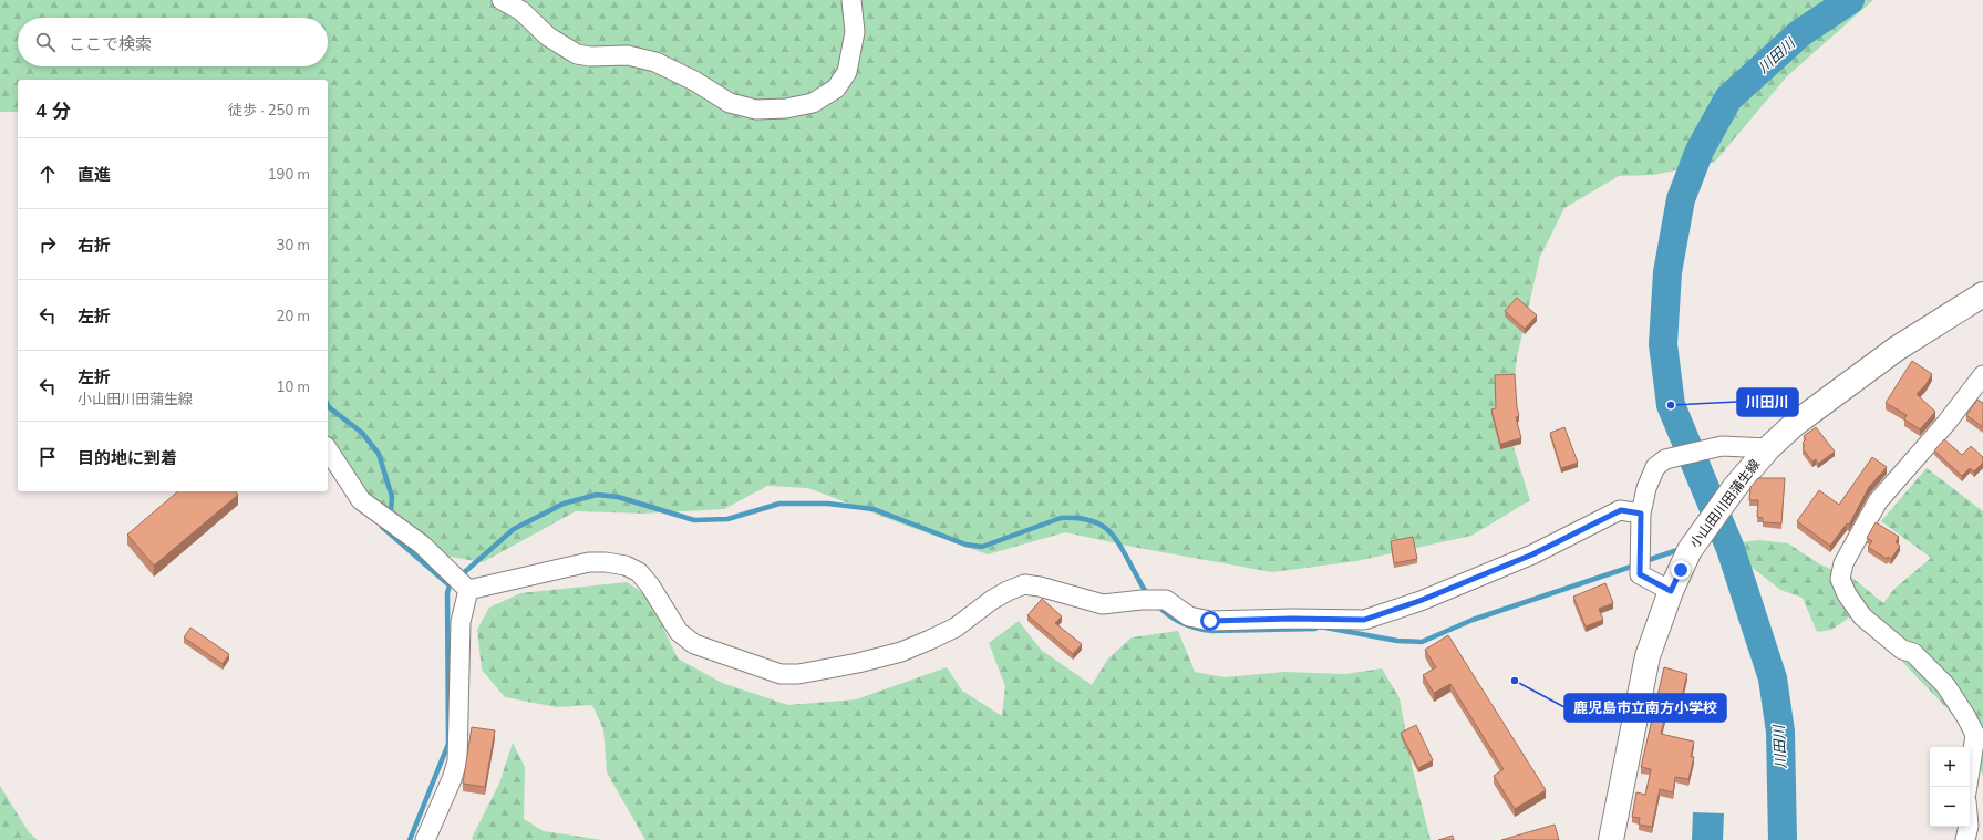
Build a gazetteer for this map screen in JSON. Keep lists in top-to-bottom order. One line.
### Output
{"streets":{"main road":["小山田川田蒲生線"]},"water":["川田川"],"places":["川田川","鹿児島市立南方小学校"],"page":{"search":"ここで検索","heading":["4 分","徒歩 · 250 m"],"list":[["直進","190 m"],["右折","30 m"],["左折","20 m"],["左折","小山田川田蒲生線","10 m"],"目的地に到着"],"map_buttons":["+","−"]}}
